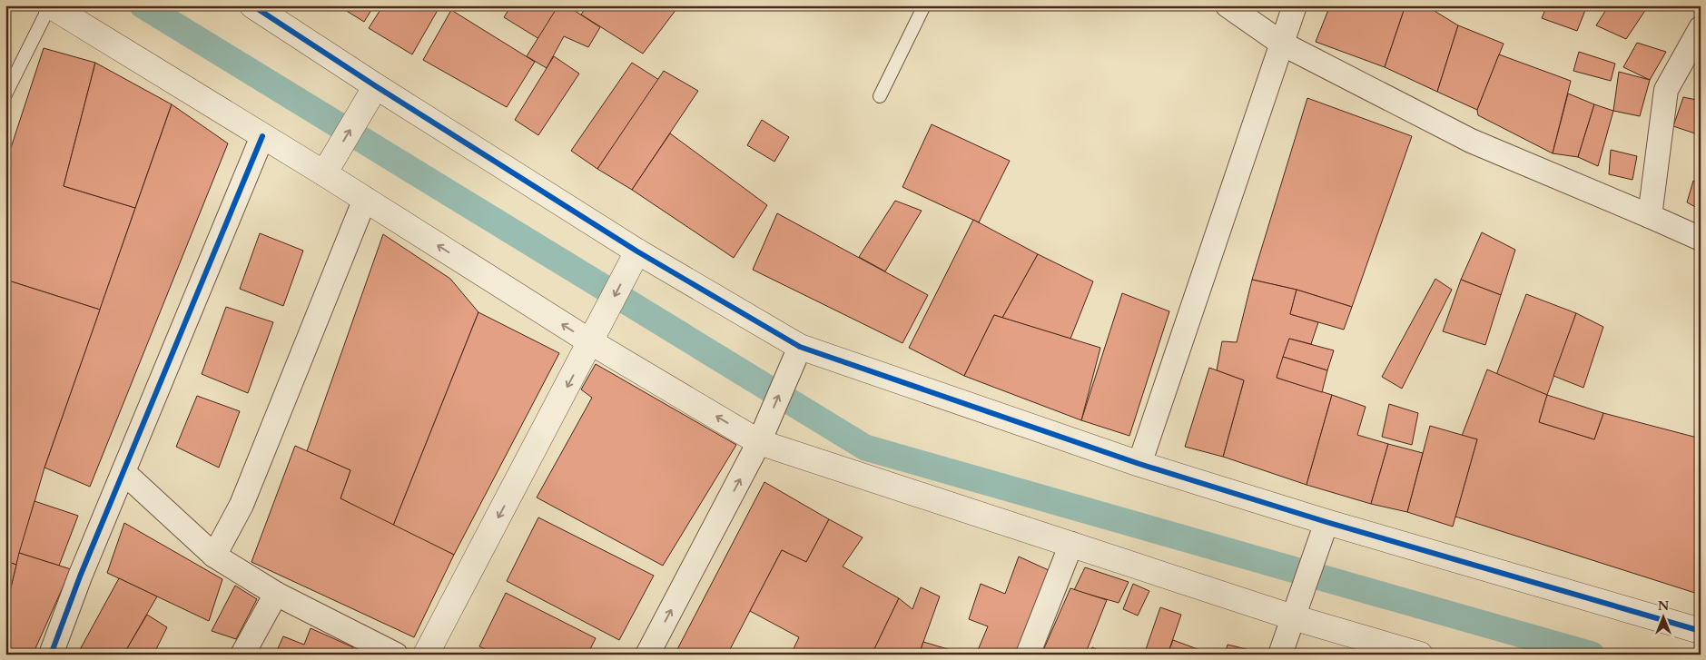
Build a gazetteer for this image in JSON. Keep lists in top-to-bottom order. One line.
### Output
{"north":"top"}
